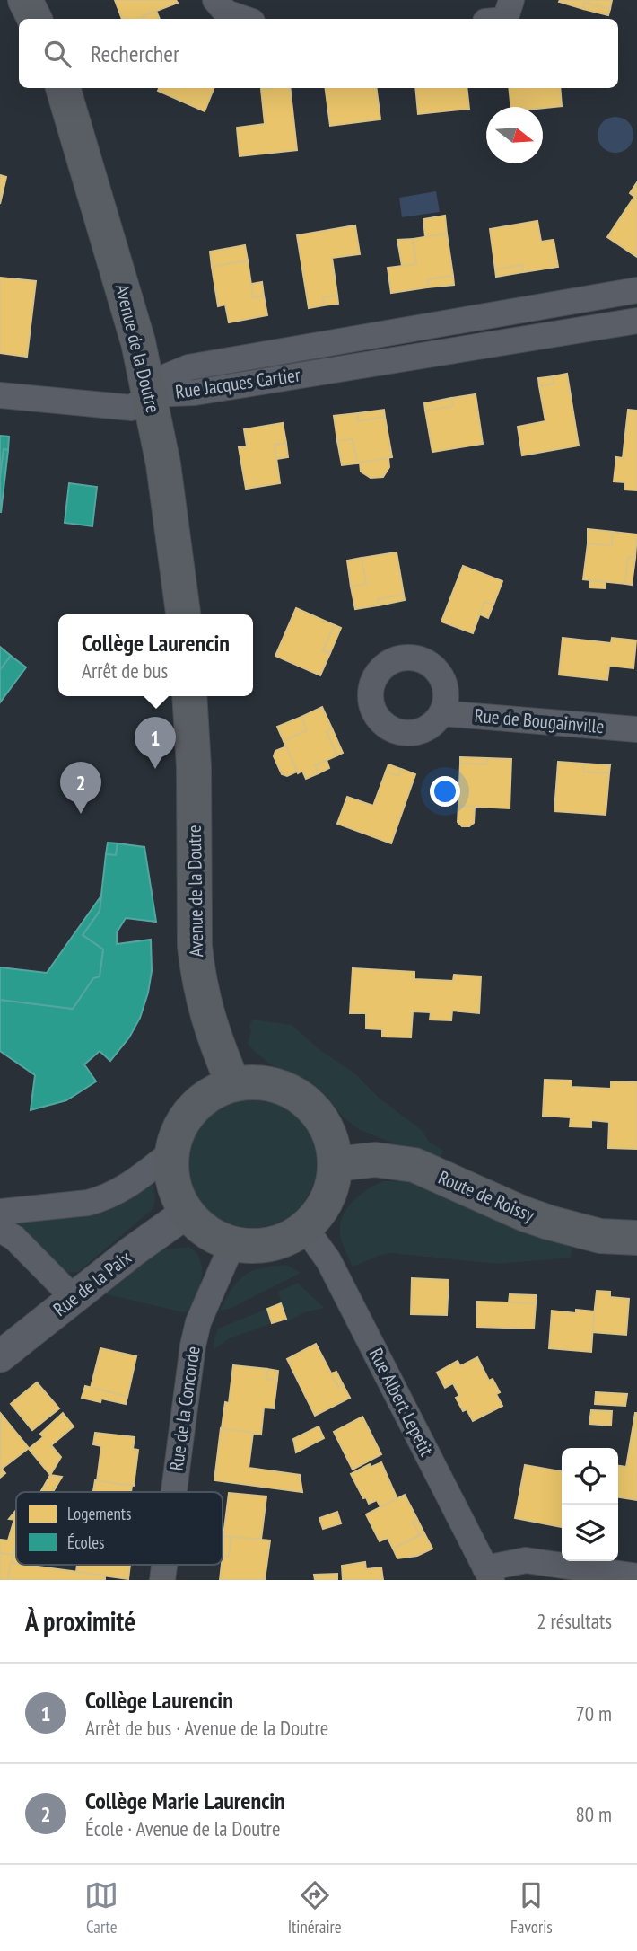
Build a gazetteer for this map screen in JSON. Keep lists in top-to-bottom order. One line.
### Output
{"streets":{"main road":["Avenue de la Doutre","Route de Roissy"],"street":["Rue Jacques Cartier","Rue de Bougainville","Rue de la Paix","Rue Albert Lepetit","Rue de la Concorde"]},"crossings":[["Avenue de la Doutre","Rue Jacques Cartier"],["Avenue de la Doutre","Route de Roissy"],["Avenue de la Doutre","Rue de la Paix"],["Avenue de la Doutre","Rue Albert Lepetit"],["Avenue de la Doutre","Rue de la Concorde"],["Route de Roissy","Rue de la Paix"],["Route de Roissy","Rue Albert Lepetit"],["Route de Roissy","Rue de la Concorde"],["Rue de la Paix","Rue Albert Lepetit"],["Rue de la Paix","Rue de la Concorde"],["Rue Albert Lepetit","Rue de la Concorde"]],"legend":["Logements","Écoles"],"north":"right","page":{"search":"Rechercher","popup":["Collège Laurencin","Arrêt de bus"],"pins":["1","2"],"heading":["À proximité","2 résultats"],"list":[{"mark":"1","name":"Collège Laurencin","note":"Arrêt de bus · Avenue de la Doutre","value":"70 m"},{"mark":"2","name":"Collège Marie Laurencin","note":"École · Avenue de la Doutre","value":"80 m"}],"nav":["Carte","Itinéraire","Favoris"]}}
